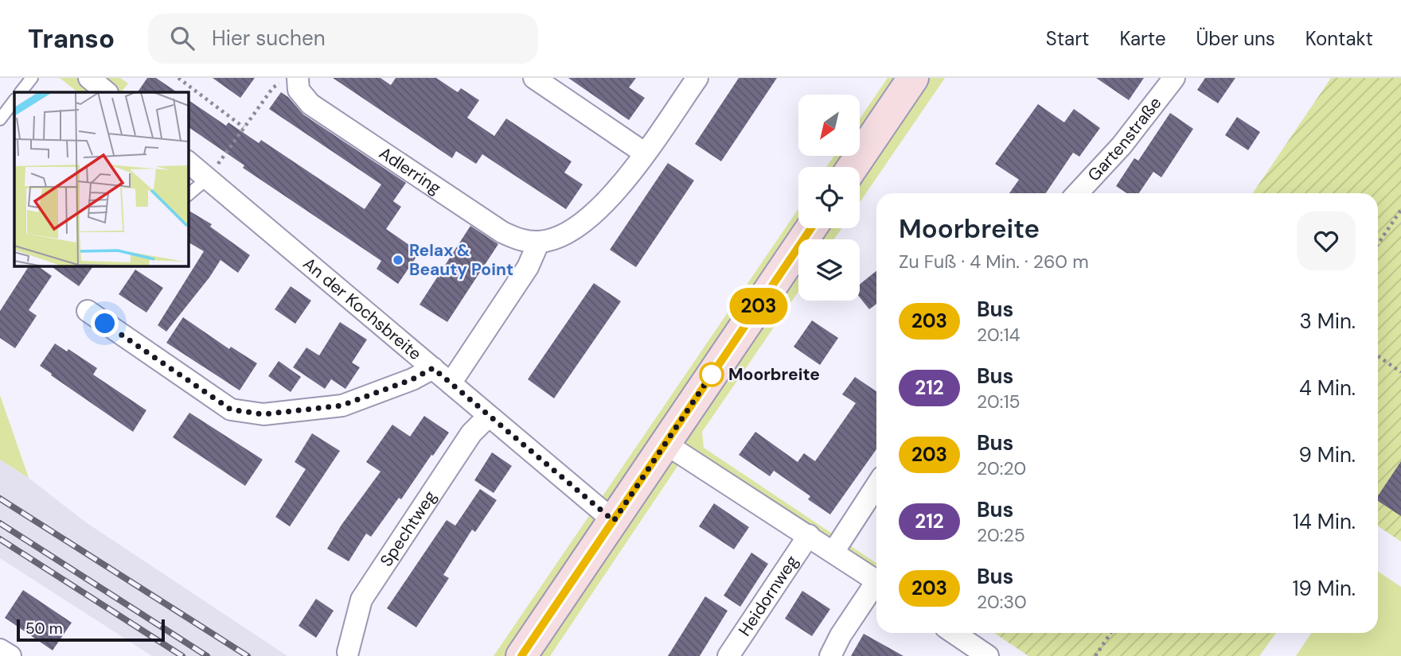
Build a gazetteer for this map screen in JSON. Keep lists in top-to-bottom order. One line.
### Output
{"streets":{"street":["Gartenstraße","Adlerring","An der Kochsbreite","Spechtweg","Heidornweg"]},"crossings":[["An der Kochsbreite","Spechtweg"]],"places":["Relax & Beauty Point","Moorbreite"],"lines":["bus line 203"],"scale_bar":"50 m","north":"bottom left","page":{"header":"Transo","search":"Hier suchen","nav":["Start","Karte","Über uns","Kontakt"],"on_map":"203","heading":["Moorbreite","Zu Fuß · 4 Min. · 260 m"],"list":[{"mark":"203","name":"Bus","note":"20:14","value":"3 Min."},{"mark":"212","name":"Bus","note":"20:15","value":"4 Min."},{"mark":"203","name":"Bus","note":"20:20","value":"9 Min."},{"mark":"212","name":"Bus","note":"20:25","value":"14 Min."},{"mark":"203","name":"Bus","note":"20:30","value":"19 Min."}],"scale":"50 m"}}
